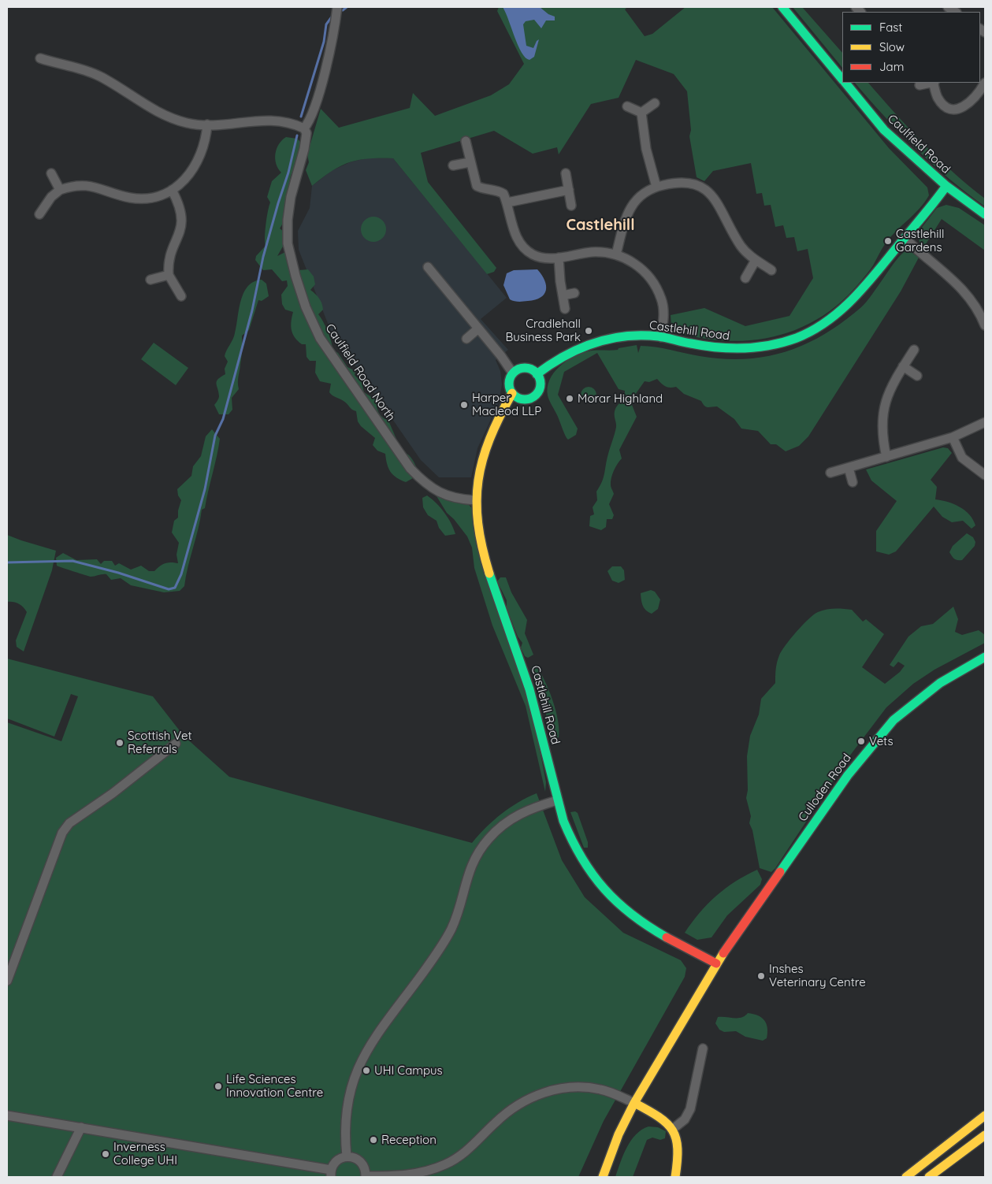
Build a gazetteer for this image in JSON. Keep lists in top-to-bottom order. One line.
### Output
{"streets":{"main road":["Caulfield Road","Castlehill Road","Culloden Road"],"street":["Caulfield Road North"]},"crossings":[["Caulfield Road","Castlehill Road"],["Castlehill Road","Caulfield Road North"],["Castlehill Road","Culloden Road"]],"districts":["Castlehill"],"places":["Castlehill Gardens","Cradlehall Business Park","Morar Highland","Harper Macleod LLP","Vets","Scottish Vet Referrals","Inshes Veterinary Centre","UHI Campus","Life Sciences Innovation Centre","Reception","Inverness College UHI"],"legend":["Fast","Slow","Jam"]}
